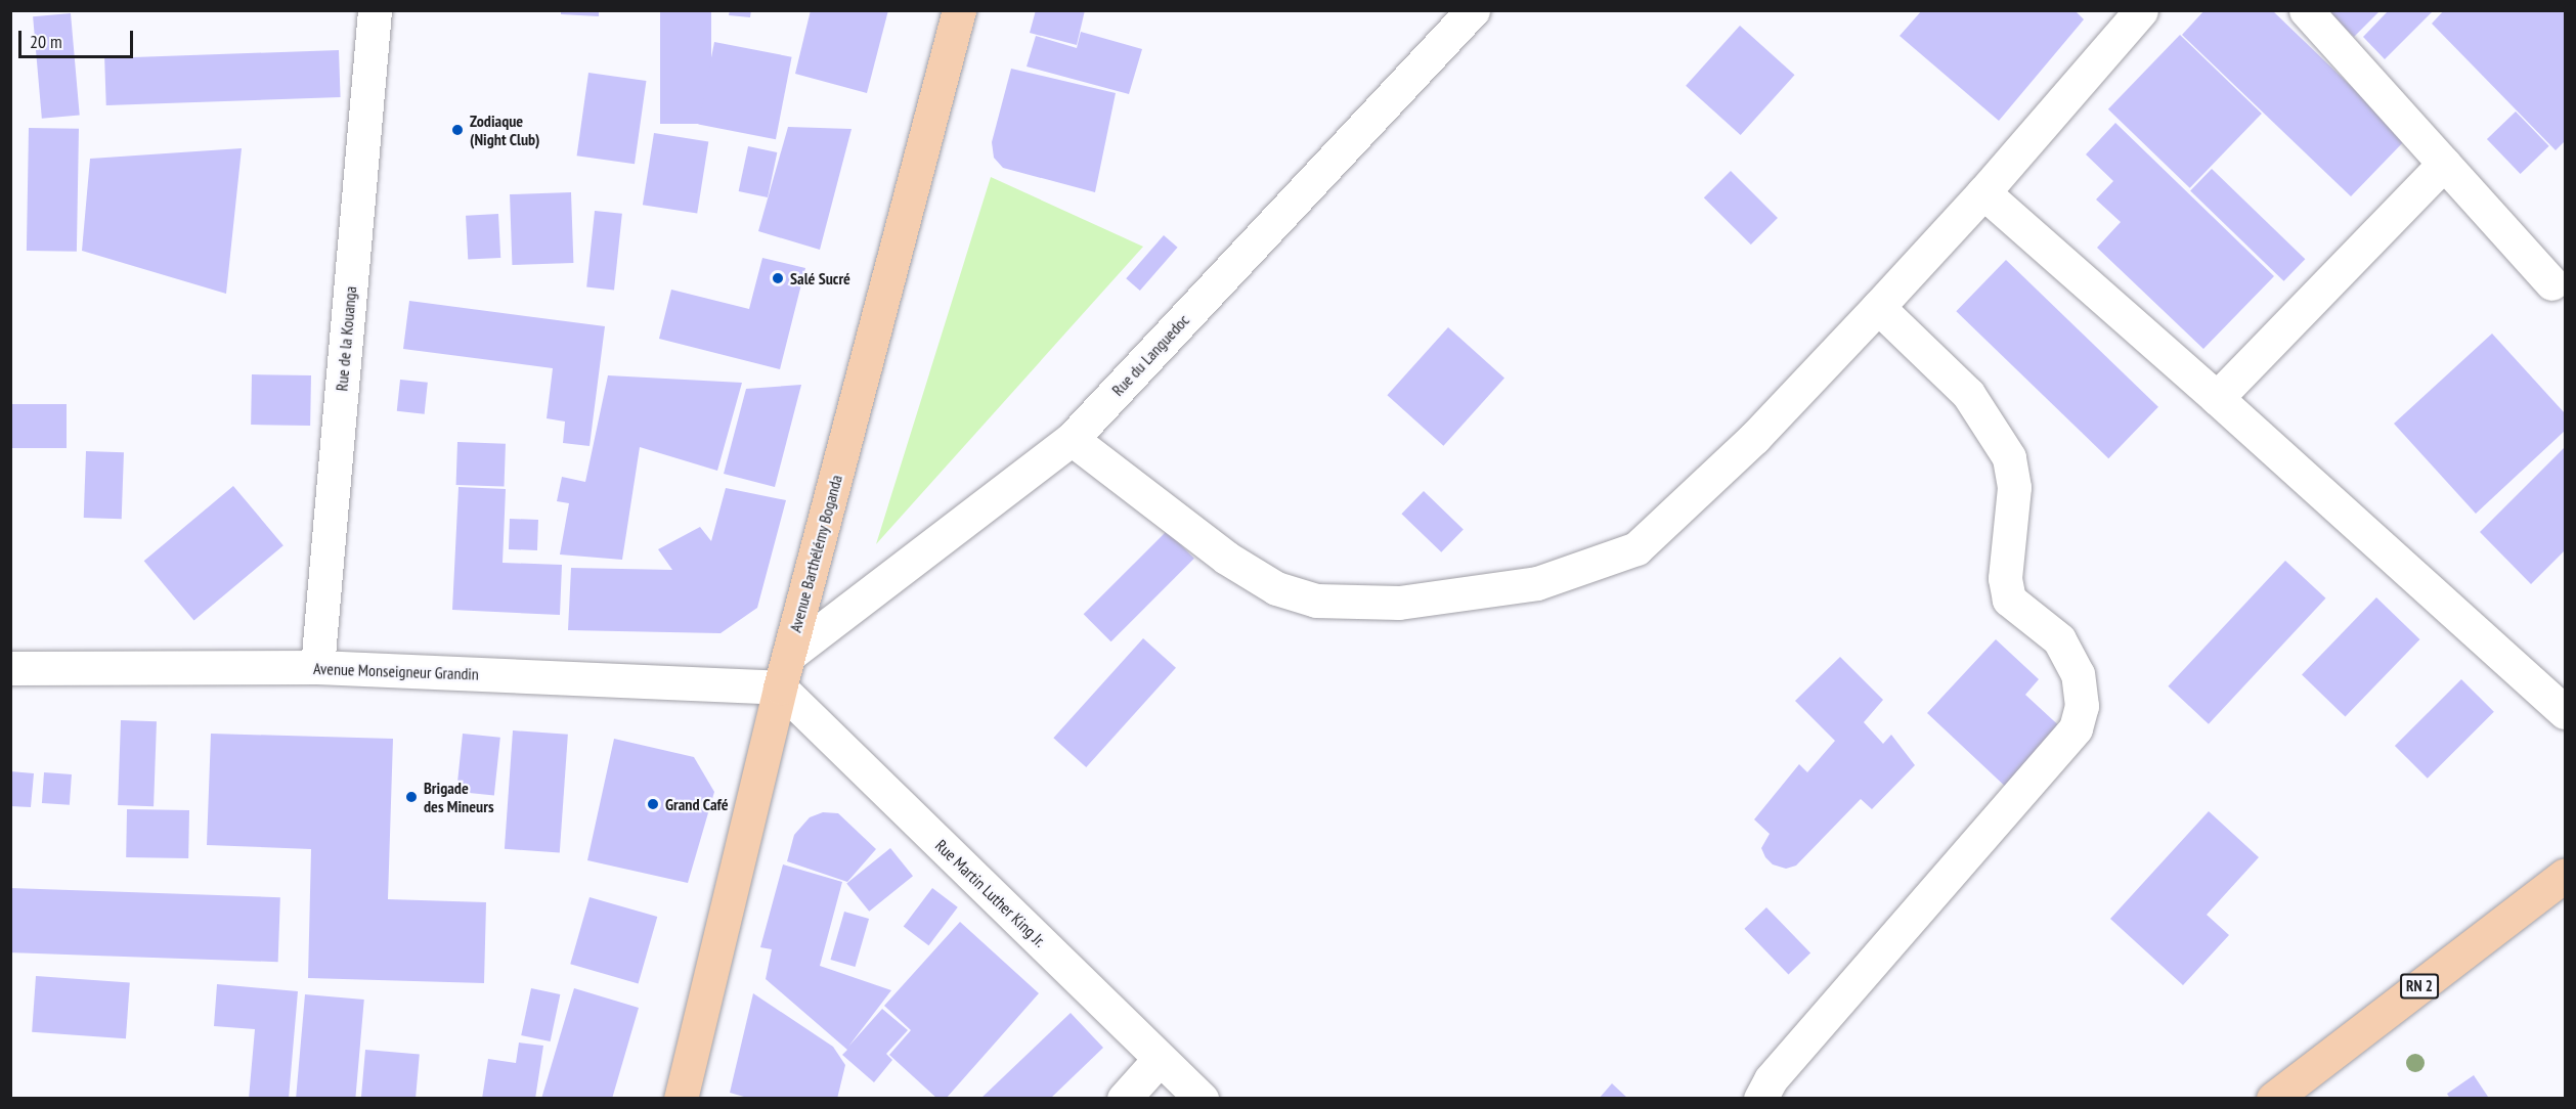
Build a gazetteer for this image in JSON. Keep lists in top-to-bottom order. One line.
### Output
{"streets":{"main road":["Avenue Barthélémy Boganda","RN 2"],"street":["Rue de la Kouanga","Rue du Languedoc","Avenue Monseigneur Grandin","Rue Martin Luther King Jr."]},"crossings":[["Rue de la Kouanga","Avenue Monseigneur Grandin"],["Rue du Languedoc","Avenue Barthélémy Boganda"],["Avenue Barthélémy Boganda","Avenue Monseigneur Grandin"],["Avenue Barthélémy Boganda","Rue Martin Luther King Jr."],["Avenue Monseigneur Grandin","Rue Martin Luther King Jr."]],"places":["Zodiaque (Night Club)","Salé Sucré","Brigade des Mineurs","Grand Café"],"scale_bar":"20 m"}
